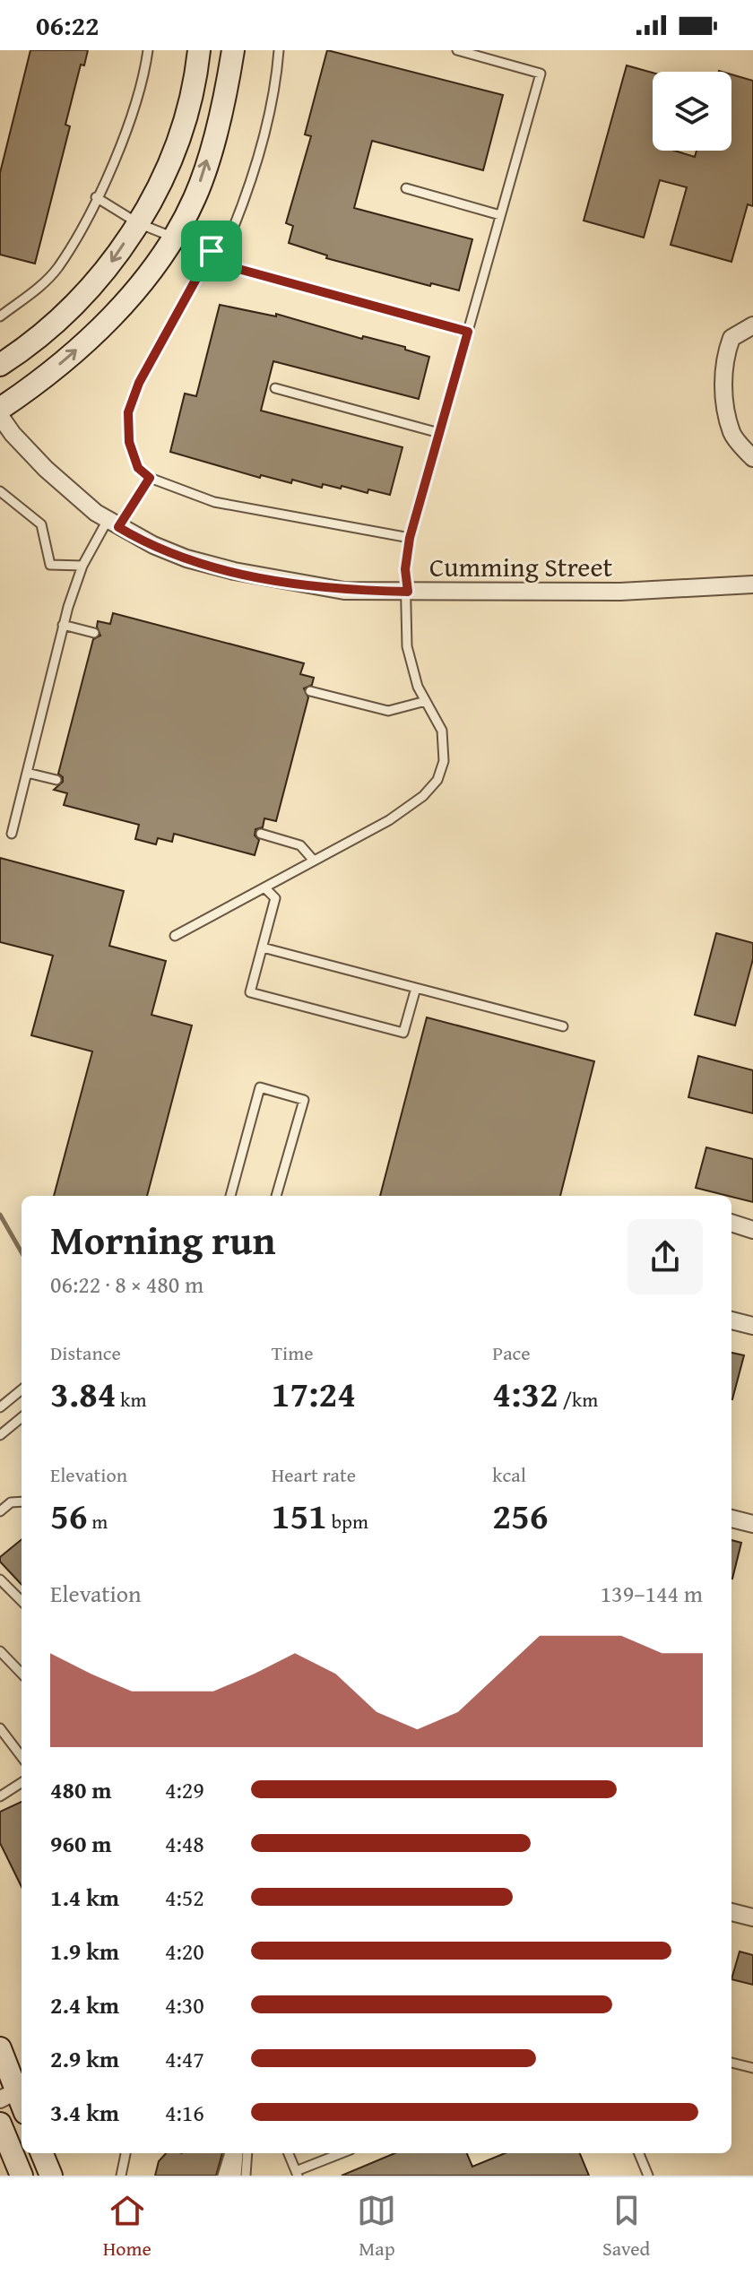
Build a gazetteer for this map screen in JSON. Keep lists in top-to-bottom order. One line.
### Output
{"streets":{"street":["Cumming Street"]},"page":{"status":"06:22","heading":["Morning run","06:22 · 8 × 480 m"],"stats":[["Distance","3.84 km"],["Time","17:24"],["Pace","4:32 /km"],["Elevation","56 m"],["Heart rate","151 bpm"],["kcal","256"]],"chart":["Elevation","139–144 m"],"list":[{"name":"480 m","note":"4:29"},{"name":"960 m","note":"4:48"},{"name":"1.4 km","note":"4:52"},{"name":"1.9 km","note":"4:20"},{"name":"2.4 km","note":"4:30"},{"name":"2.9 km","note":"4:47"},{"name":"3.4 km","note":"4:16"}],"tabs":["Home","Map","Saved"]}}
